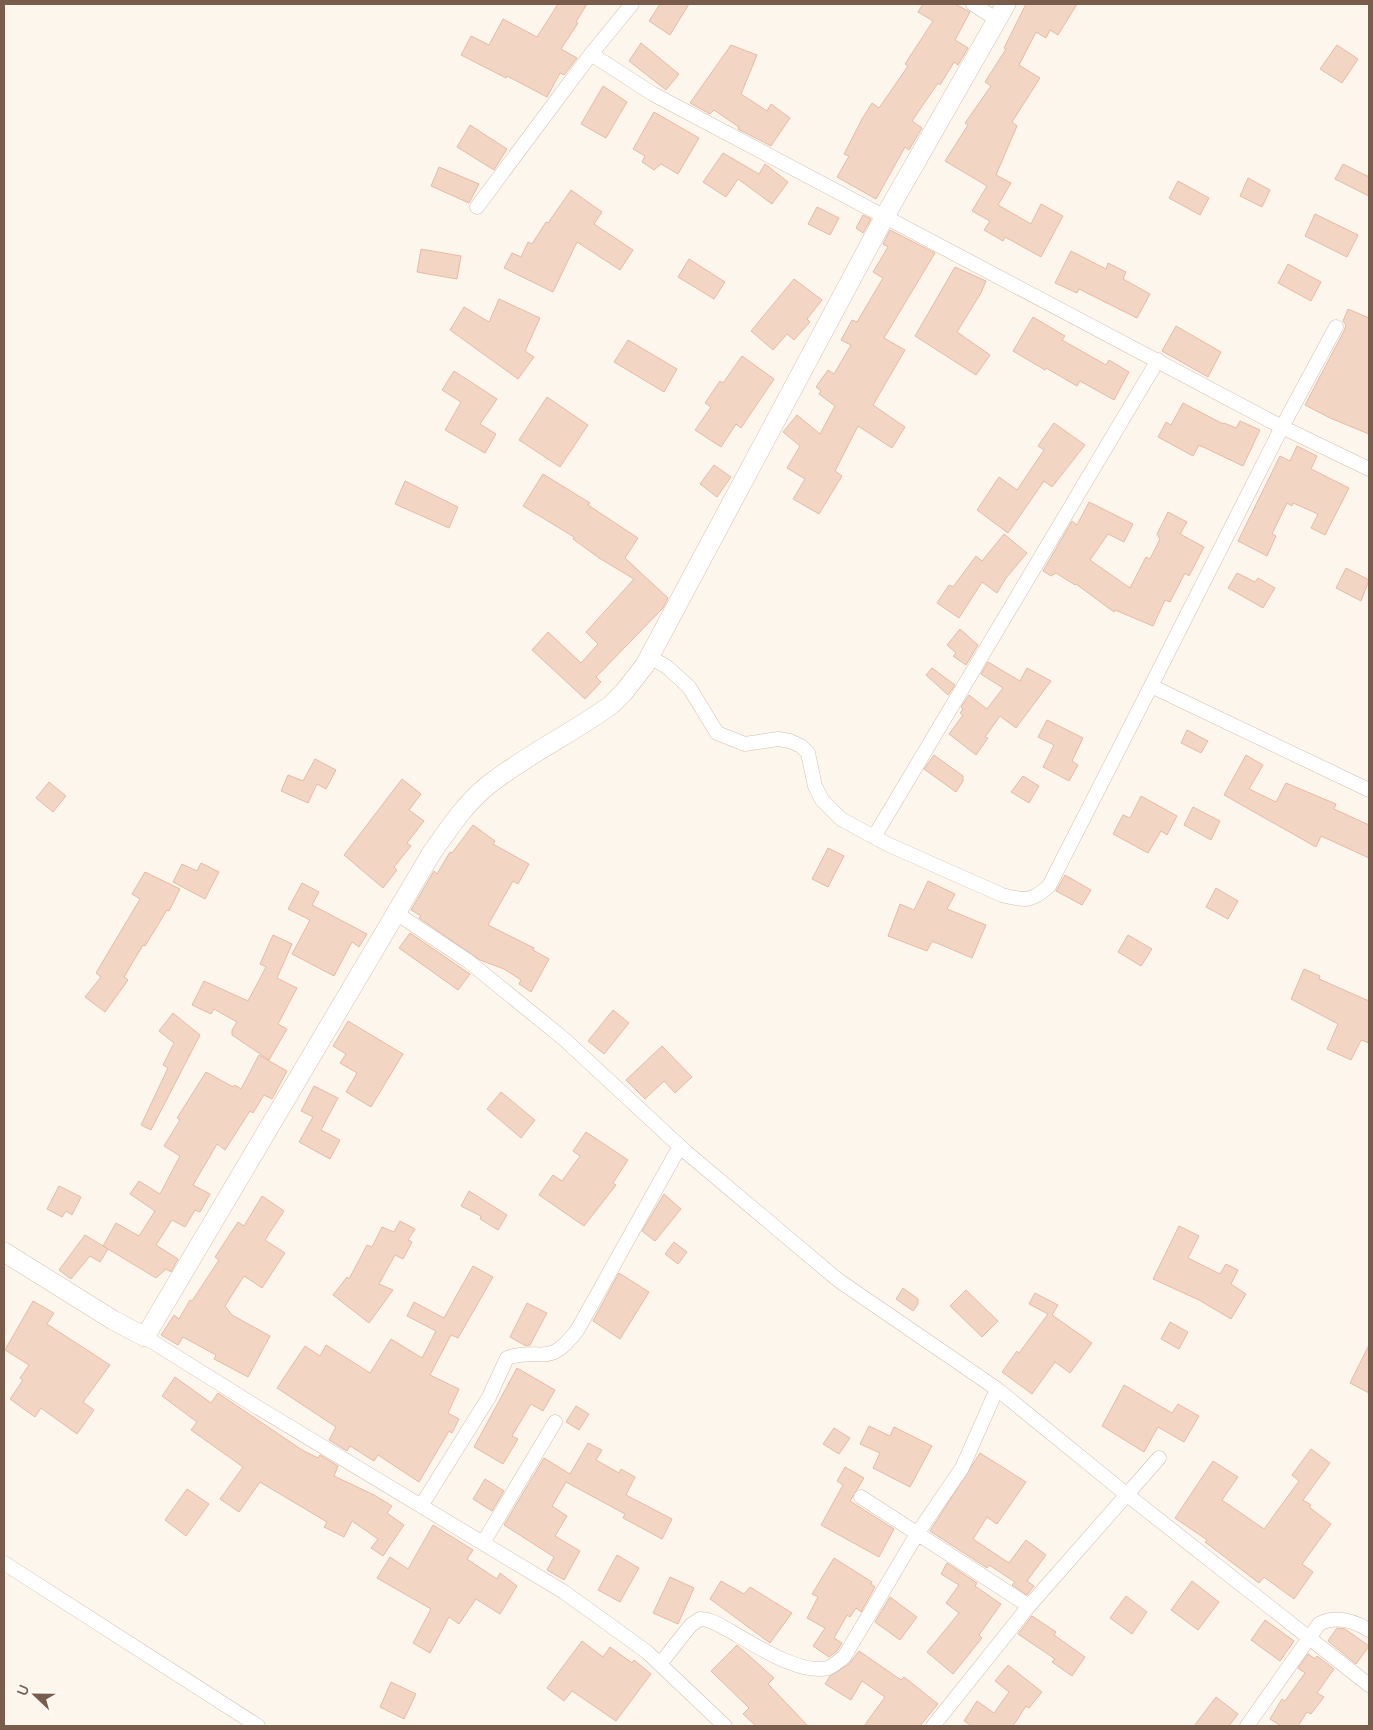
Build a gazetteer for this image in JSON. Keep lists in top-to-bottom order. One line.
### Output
{"north":"left"}
